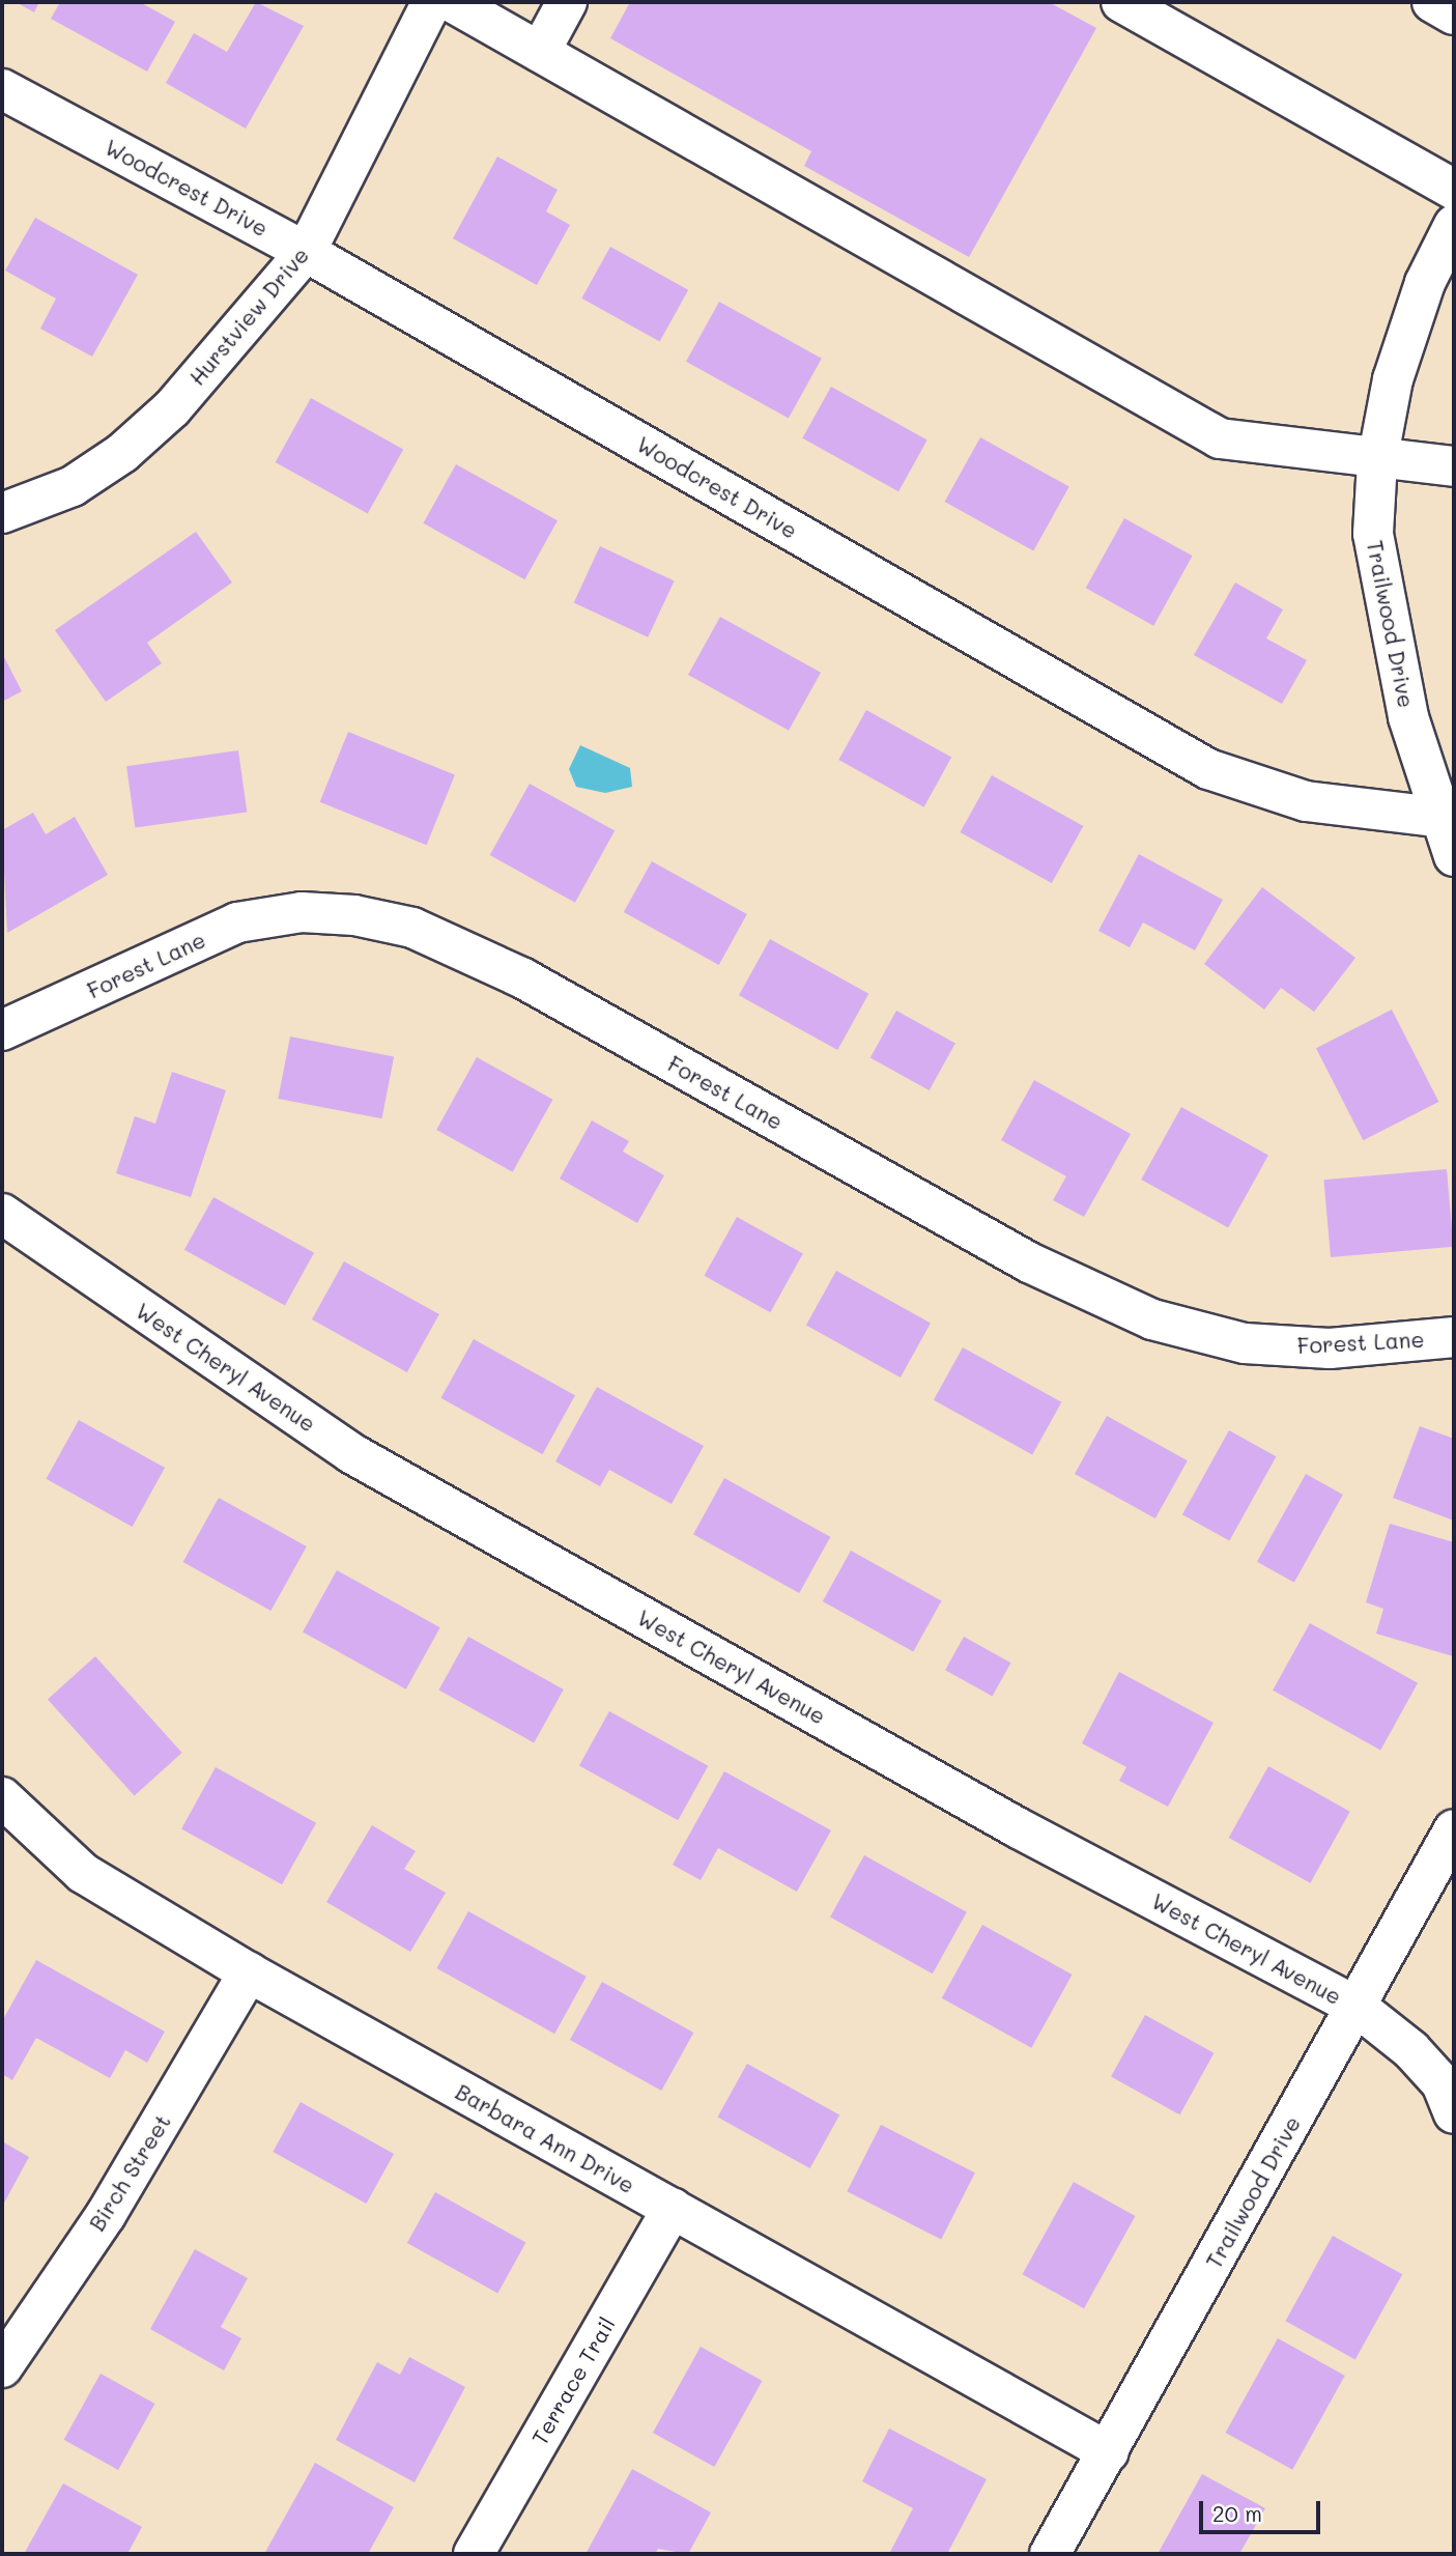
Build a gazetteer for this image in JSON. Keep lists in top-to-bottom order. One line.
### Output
{"streets":{"street":["Woodcrest Drive","Hurstview Drive","Trailwood Drive","Forest Lane","West Cheryl Avenue","Barbara Ann Drive","Birch Street","Terrace Trail"]},"crossings":[["Woodcrest Drive","Hurstview Drive"],["Woodcrest Drive","Trailwood Drive"],["Trailwood Drive","West Cheryl Avenue"],["Trailwood Drive","Barbara Ann Drive"],["Barbara Ann Drive","Birch Street"],["Barbara Ann Drive","Terrace Trail"]],"scale_bar":"20 m"}
